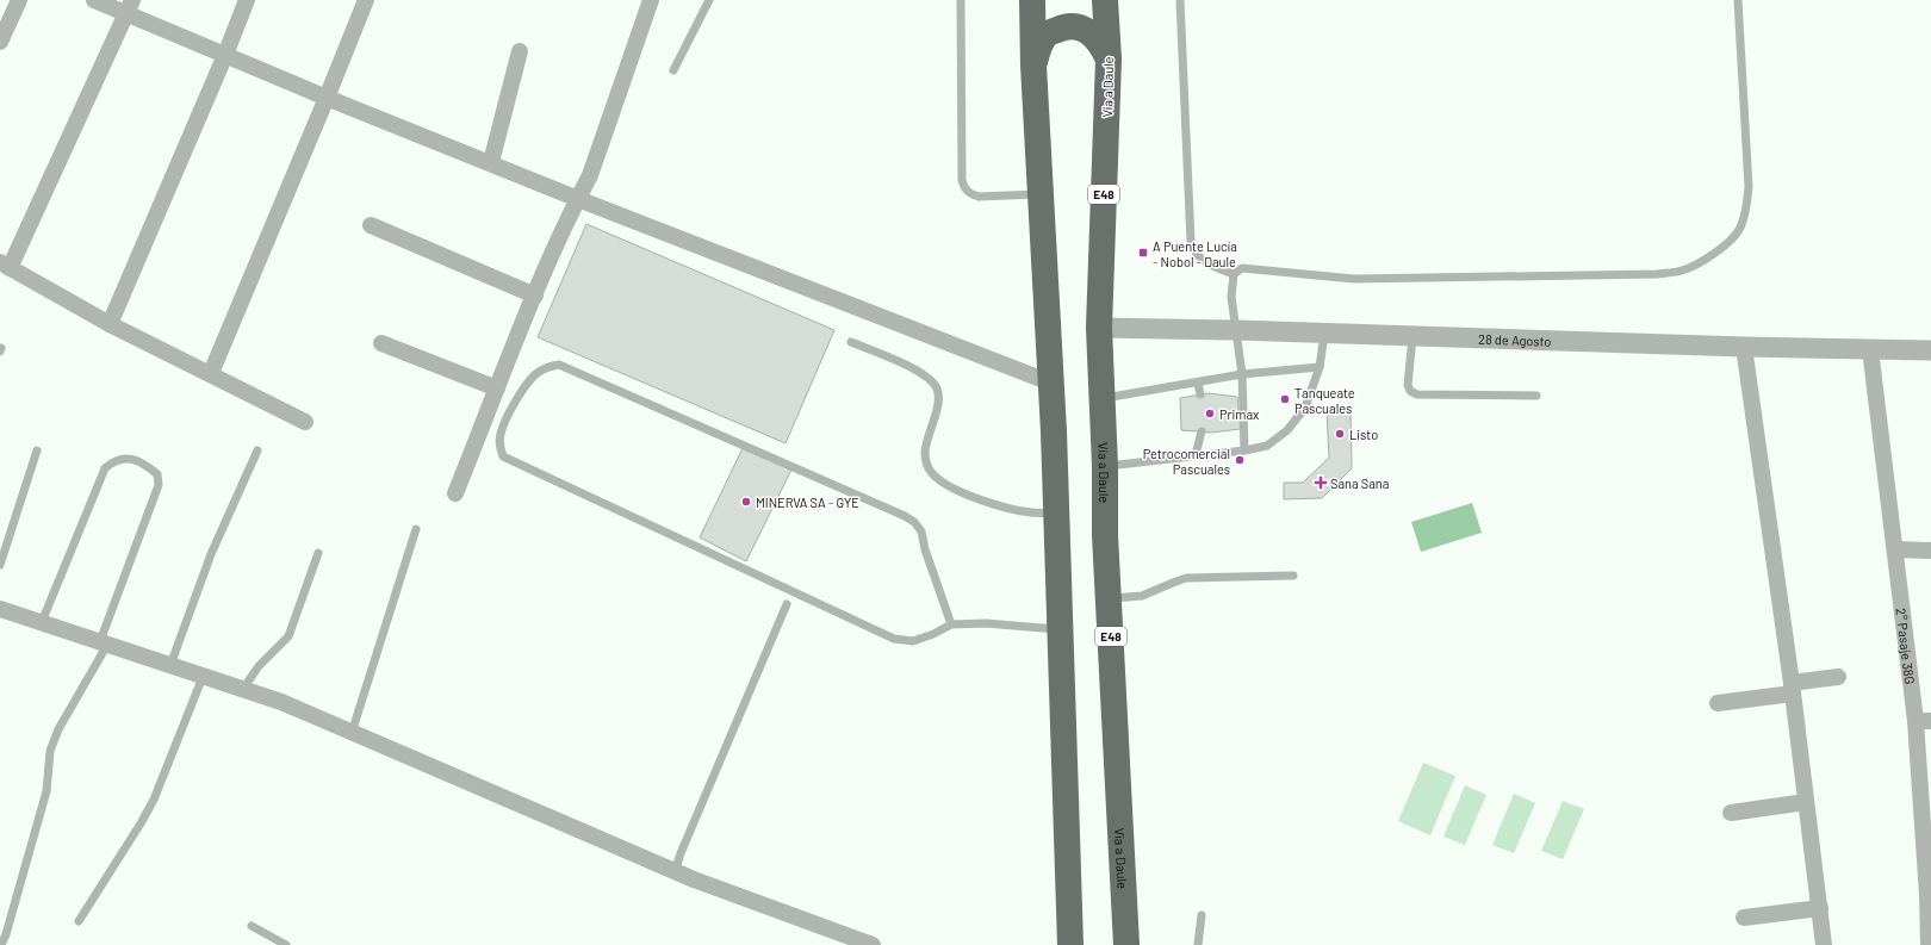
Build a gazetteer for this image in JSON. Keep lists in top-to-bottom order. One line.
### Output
{"streets":{"highway":["Vía a Daule","E48"],"street":["28 de Agosto","2° Pasaje 38G"]},"crossings":[["Vía a Daule","28 de Agosto"],["28 de Agosto","2° Pasaje 38G"]],"places":{"transit":["A Puente Lucía - Nobol - Daule"],"other":["Tanqueate Pascuales","Primax","Listo","Petrocomercial Pascuales","MINERVA SA - GYE"],"health":["Sana Sana"]}}
